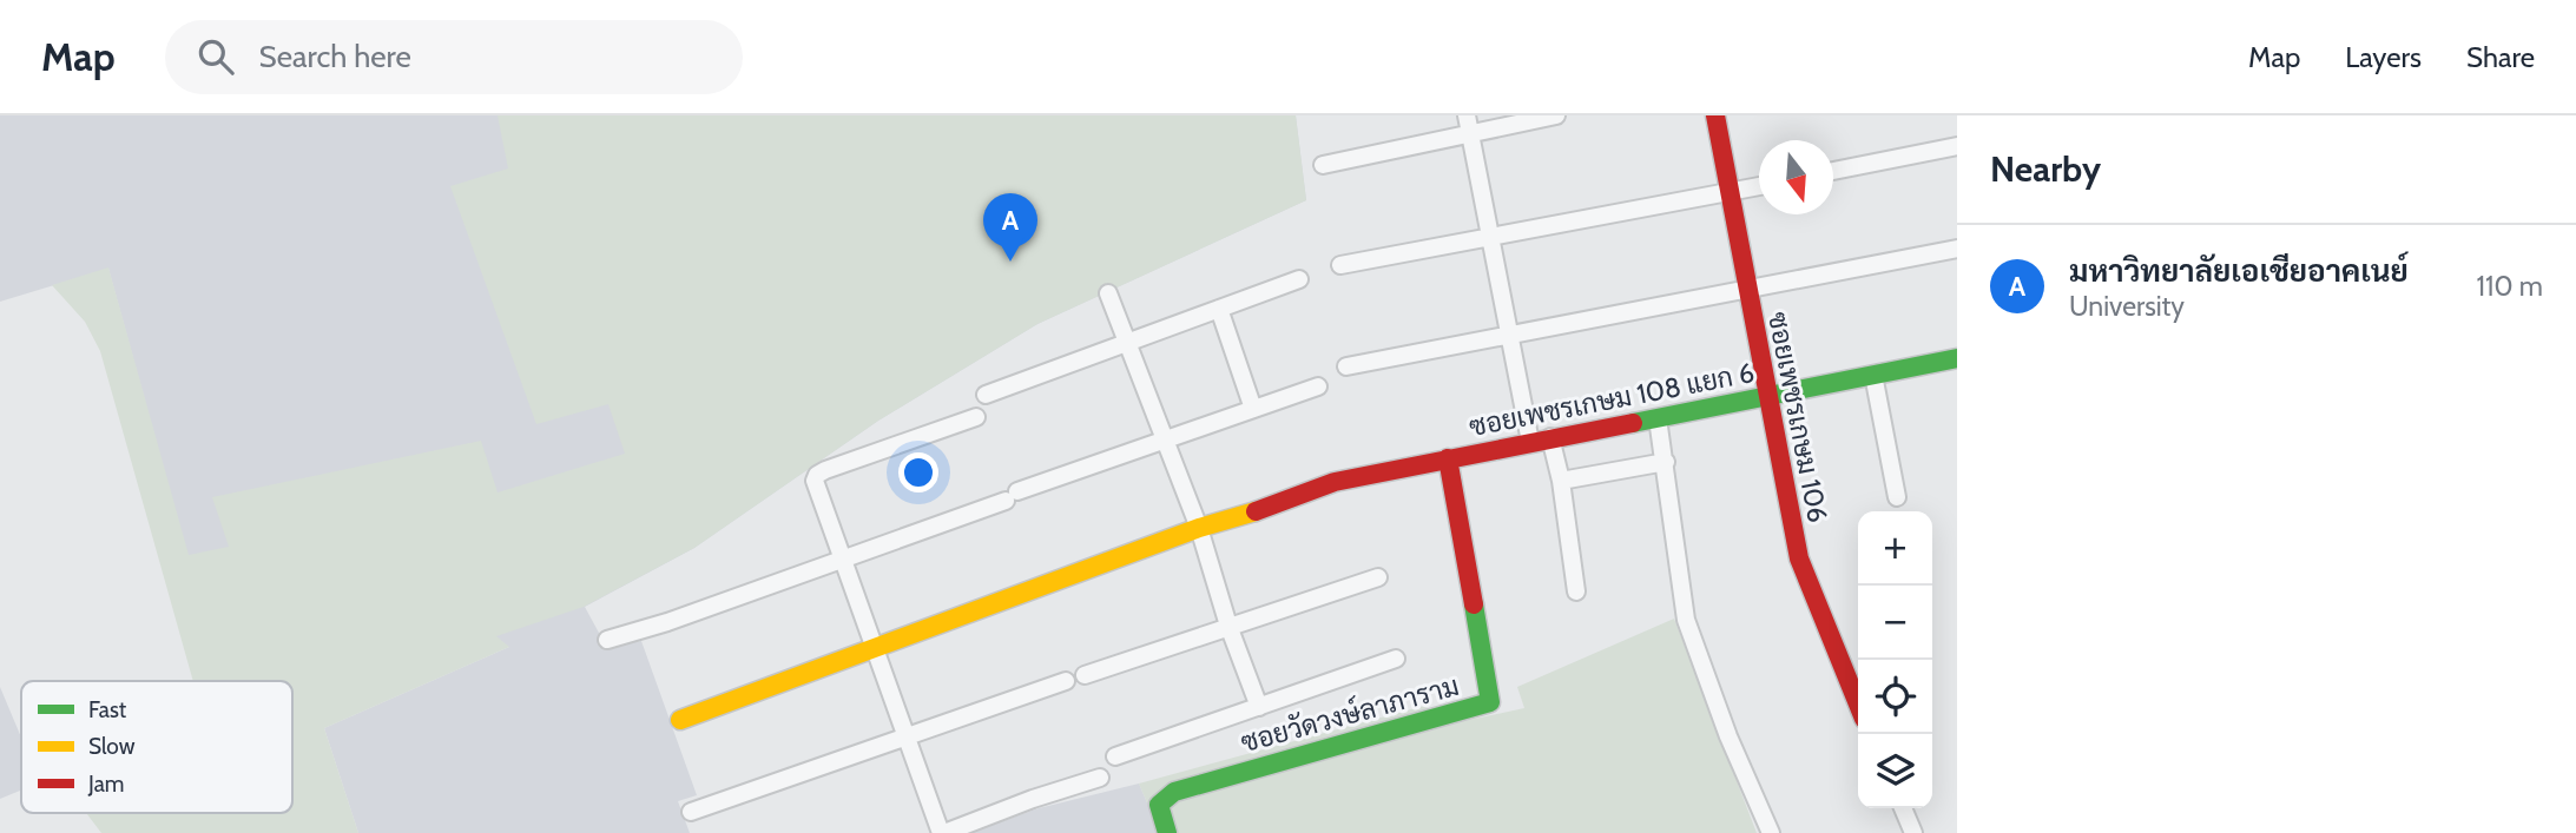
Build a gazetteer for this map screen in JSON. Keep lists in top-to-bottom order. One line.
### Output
{"streets":{"street":["ซอยเพชรเกษม 108 แยก 6","ซอยเพชรเกษม 106","ซอยวัดวงษ์ลาภาราม"]},"crossings":[["ซอยเพชรเกษม 108 แยก 6","ซอยเพชรเกษม 106"],["ซอยเพชรเกษม 108 แยก 6","ซอยวัดวงษ์ลาภาราม"]],"legend":["Fast","Slow","Jam"],"north":"bottom","page":{"header":"Map","search":"Search here","nav":["Map","Layers","Share"],"heading":"Nearby","pins":"A","list":[{"mark":"A","name":"มหาวิทยาลัยเอเชียอาคเนย์","note":"University","value":"110 m"}],"map_buttons":["+","−"]}}
